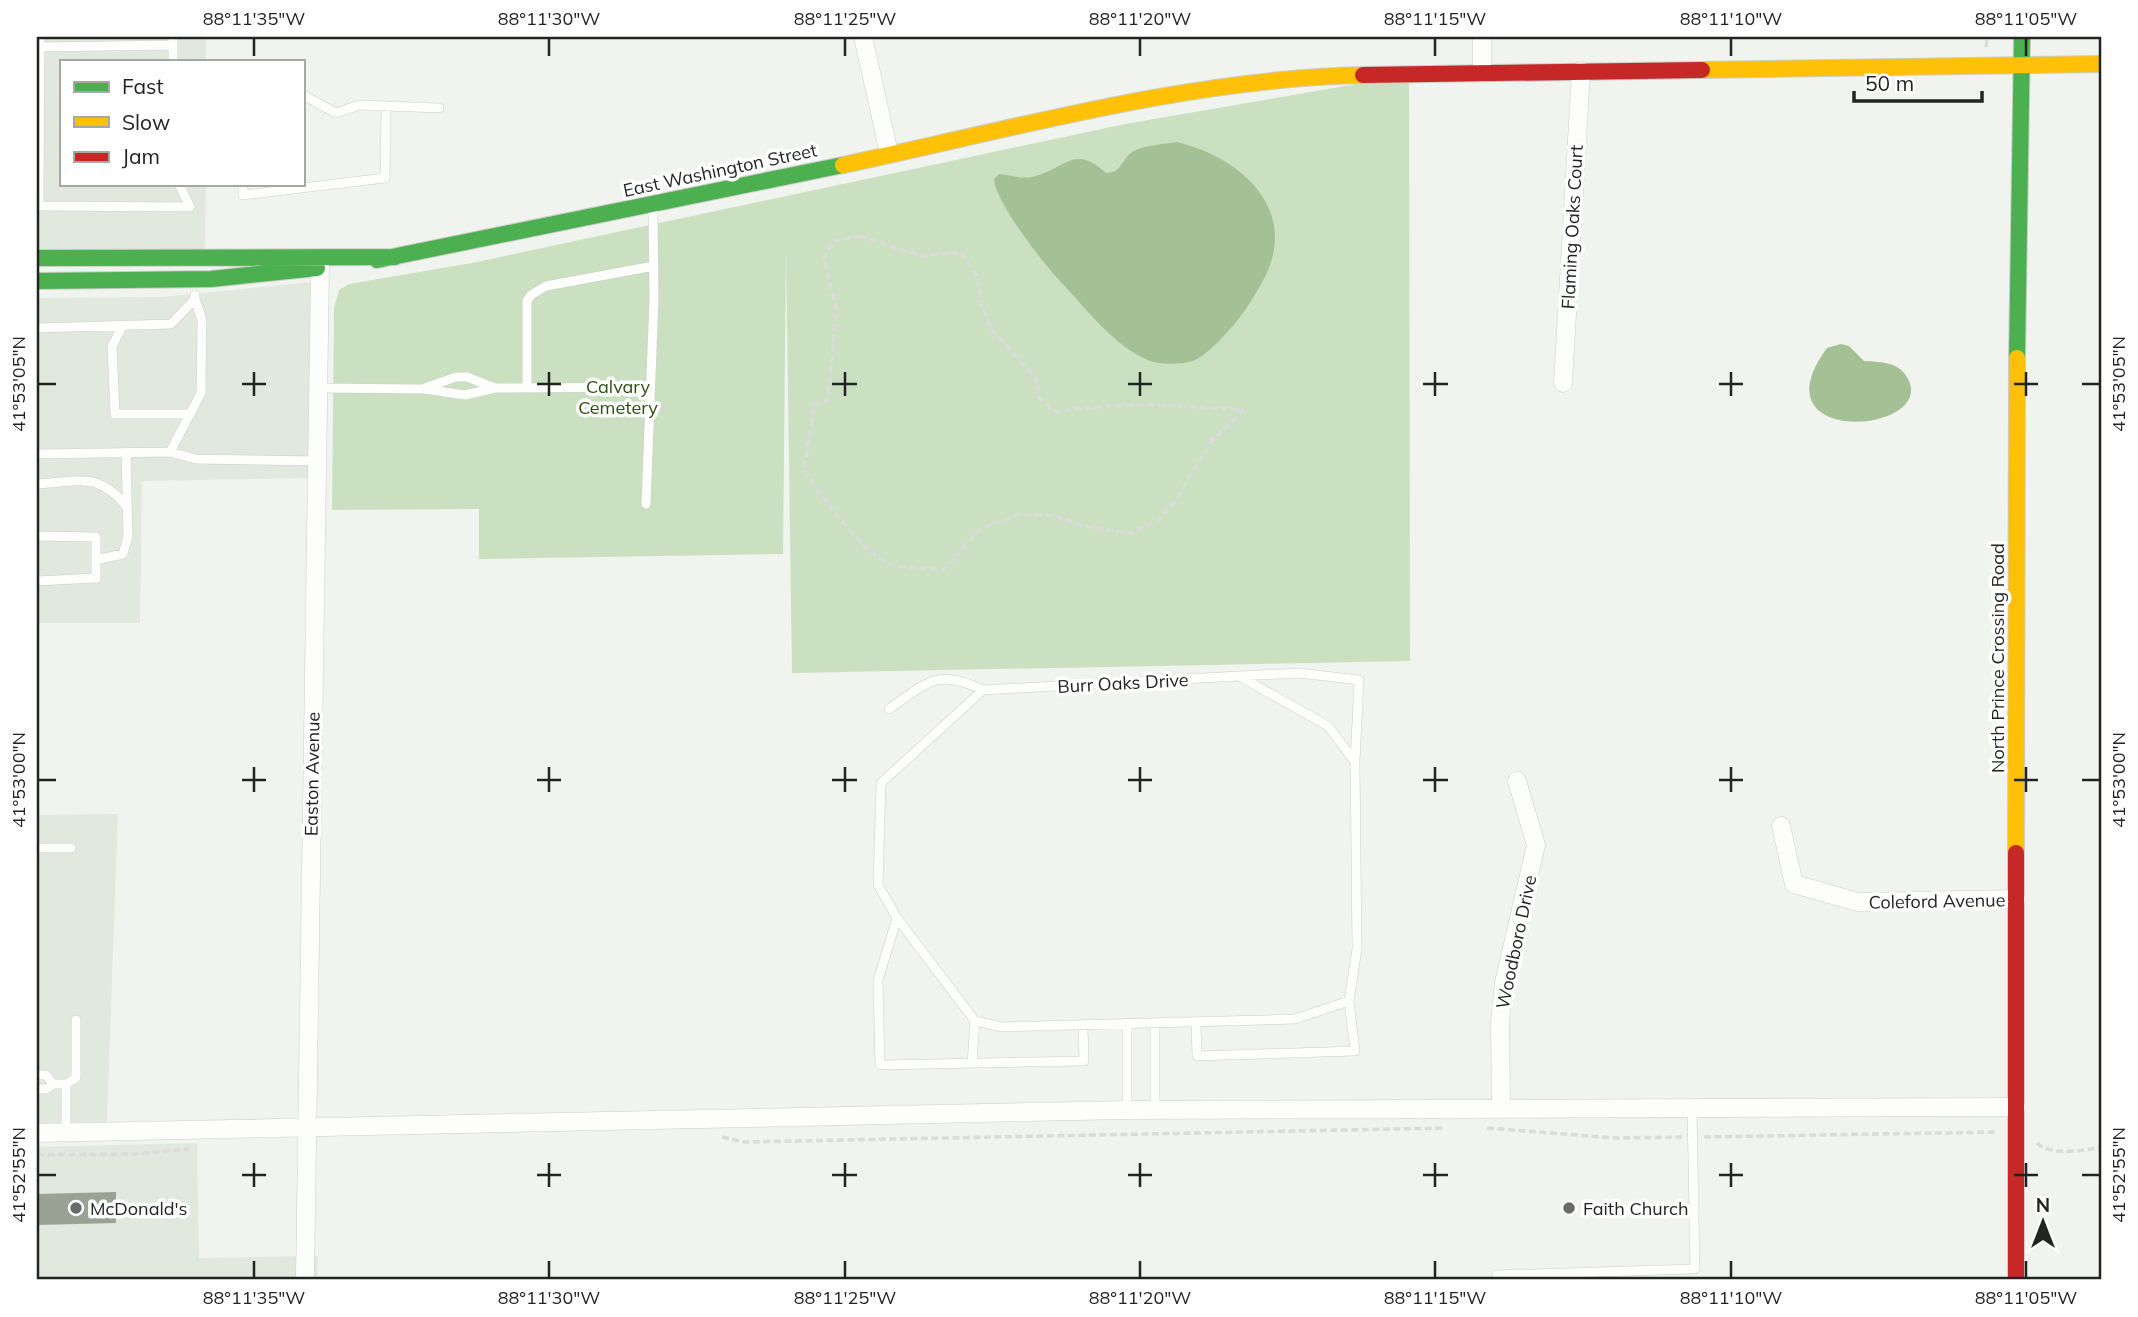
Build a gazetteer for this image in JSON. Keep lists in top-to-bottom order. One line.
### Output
{"streets":{"main road":["East Washington Street","North Prince Crossing Road"],"street":["Flaming Oaks Court","Easton Avenue","Coleford Avenue","Woodboro Drive"],"lane":["Burr Oaks Drive"]},"crossings":[["East Washington Street","Flaming Oaks Court"],["East Washington Street","North Prince Crossing Road"],["East Washington Street","Easton Avenue"],["North Prince Crossing Road","Coleford Avenue"]],"parks":["Calvary Cemetery"],"places":["McDonald's","Faith Church"],"legend":["Fast","Slow","Jam"],"scale_bar":"50 m","north":"top","coordinates":["88°11'35\"W","88°11'30\"W","88°11'25\"W","88°11'20\"W","88°11'15\"W","88°11'10\"W","88°11'05\"W","41°53'05\"N","41°53'00\"N","41°52'55\"N"]}
